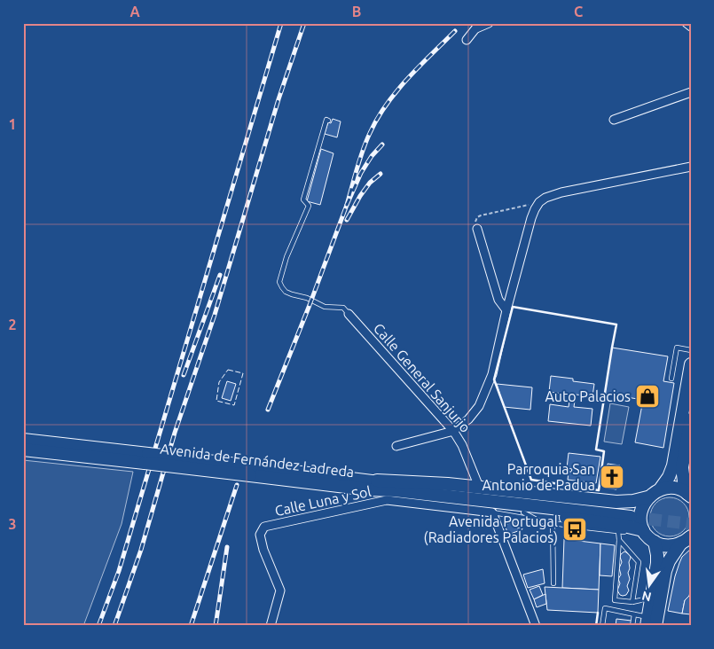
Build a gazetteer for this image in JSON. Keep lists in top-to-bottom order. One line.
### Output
{"streets":{"main road":["Avenida de Fernández Ladreda"],"street":["Calle General Sanjurjo","Calle Luna y Sol"]},"crossings":[["Calle General Sanjurjo","Avenida de Fernández Ladreda"],["Calle General Sanjurjo","Calle Luna y Sol"],["Avenida de Fernández Ladreda","Calle Luna y Sol"]],"places":{"shop":["Auto Palacios"],"church":["Parroquia San Antonio de Padua"],"bus stop":["Avenida Portugal (Radiadores Palacios)"]},"north":"bottom","grid":{"columns":["A","B","C"],"rows":["1","2","3"]}}
